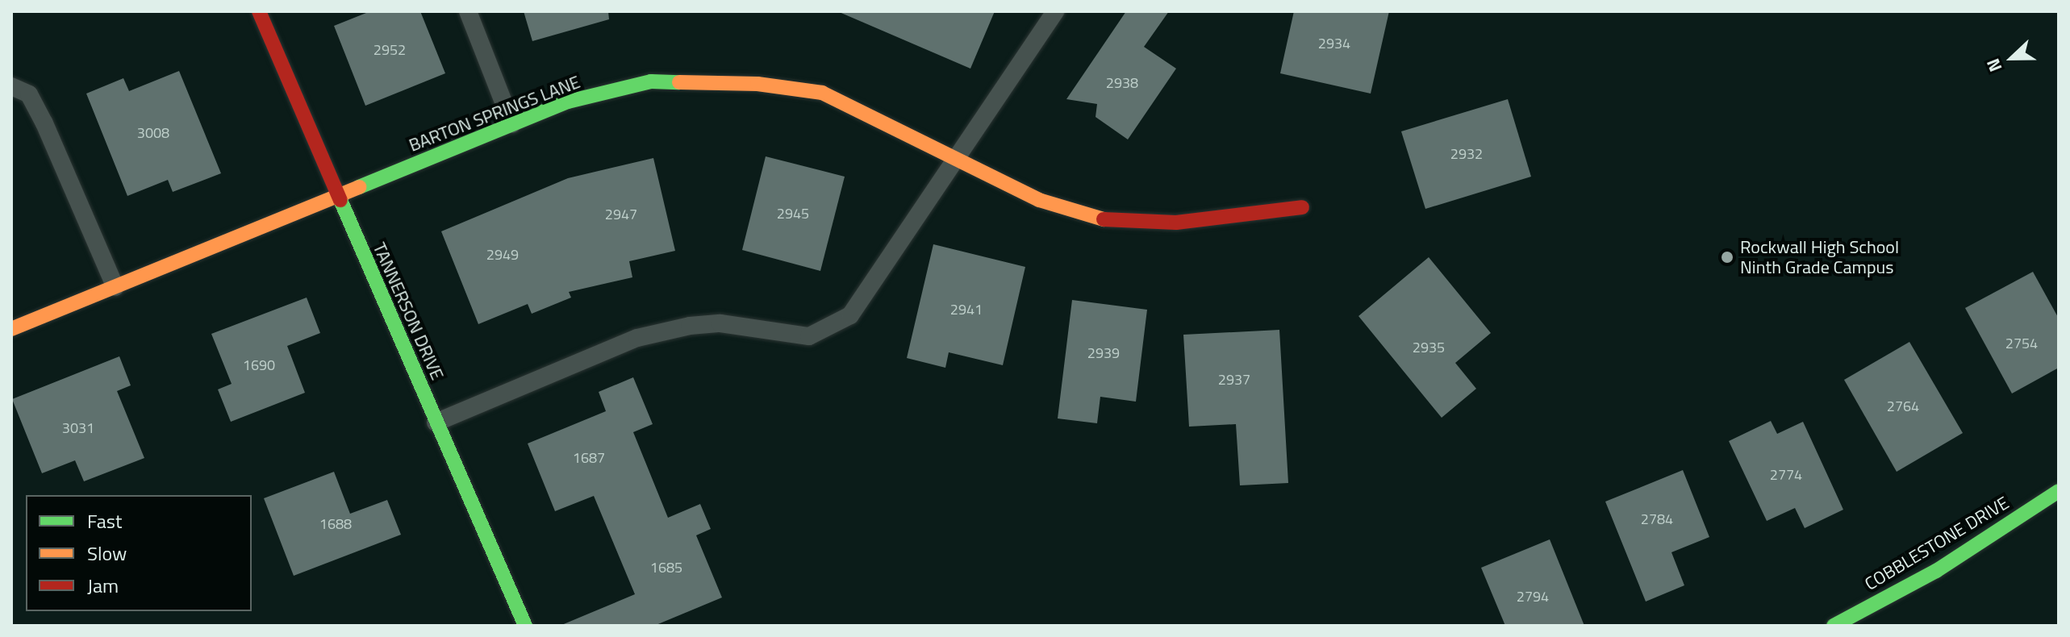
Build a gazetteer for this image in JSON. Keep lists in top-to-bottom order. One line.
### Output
{"streets":{"street":["BARTON SPRINGS LANE","TANNERSON DRIVE","COBBLESTONE DRIVE"]},"crossings":[["BARTON SPRINGS LANE","TANNERSON DRIVE"]],"places":["Rockwall High School Ninth Grade Campus"],"house_numbers":["2934","2952","2938","3008","2932","2945","2947","2949","2941","2754","2935","2939","1690","2937","2764","3031","1687","2774","2784","1688","1685","2794"],"legend":["Fast","Slow","Jam"],"north":"left"}
